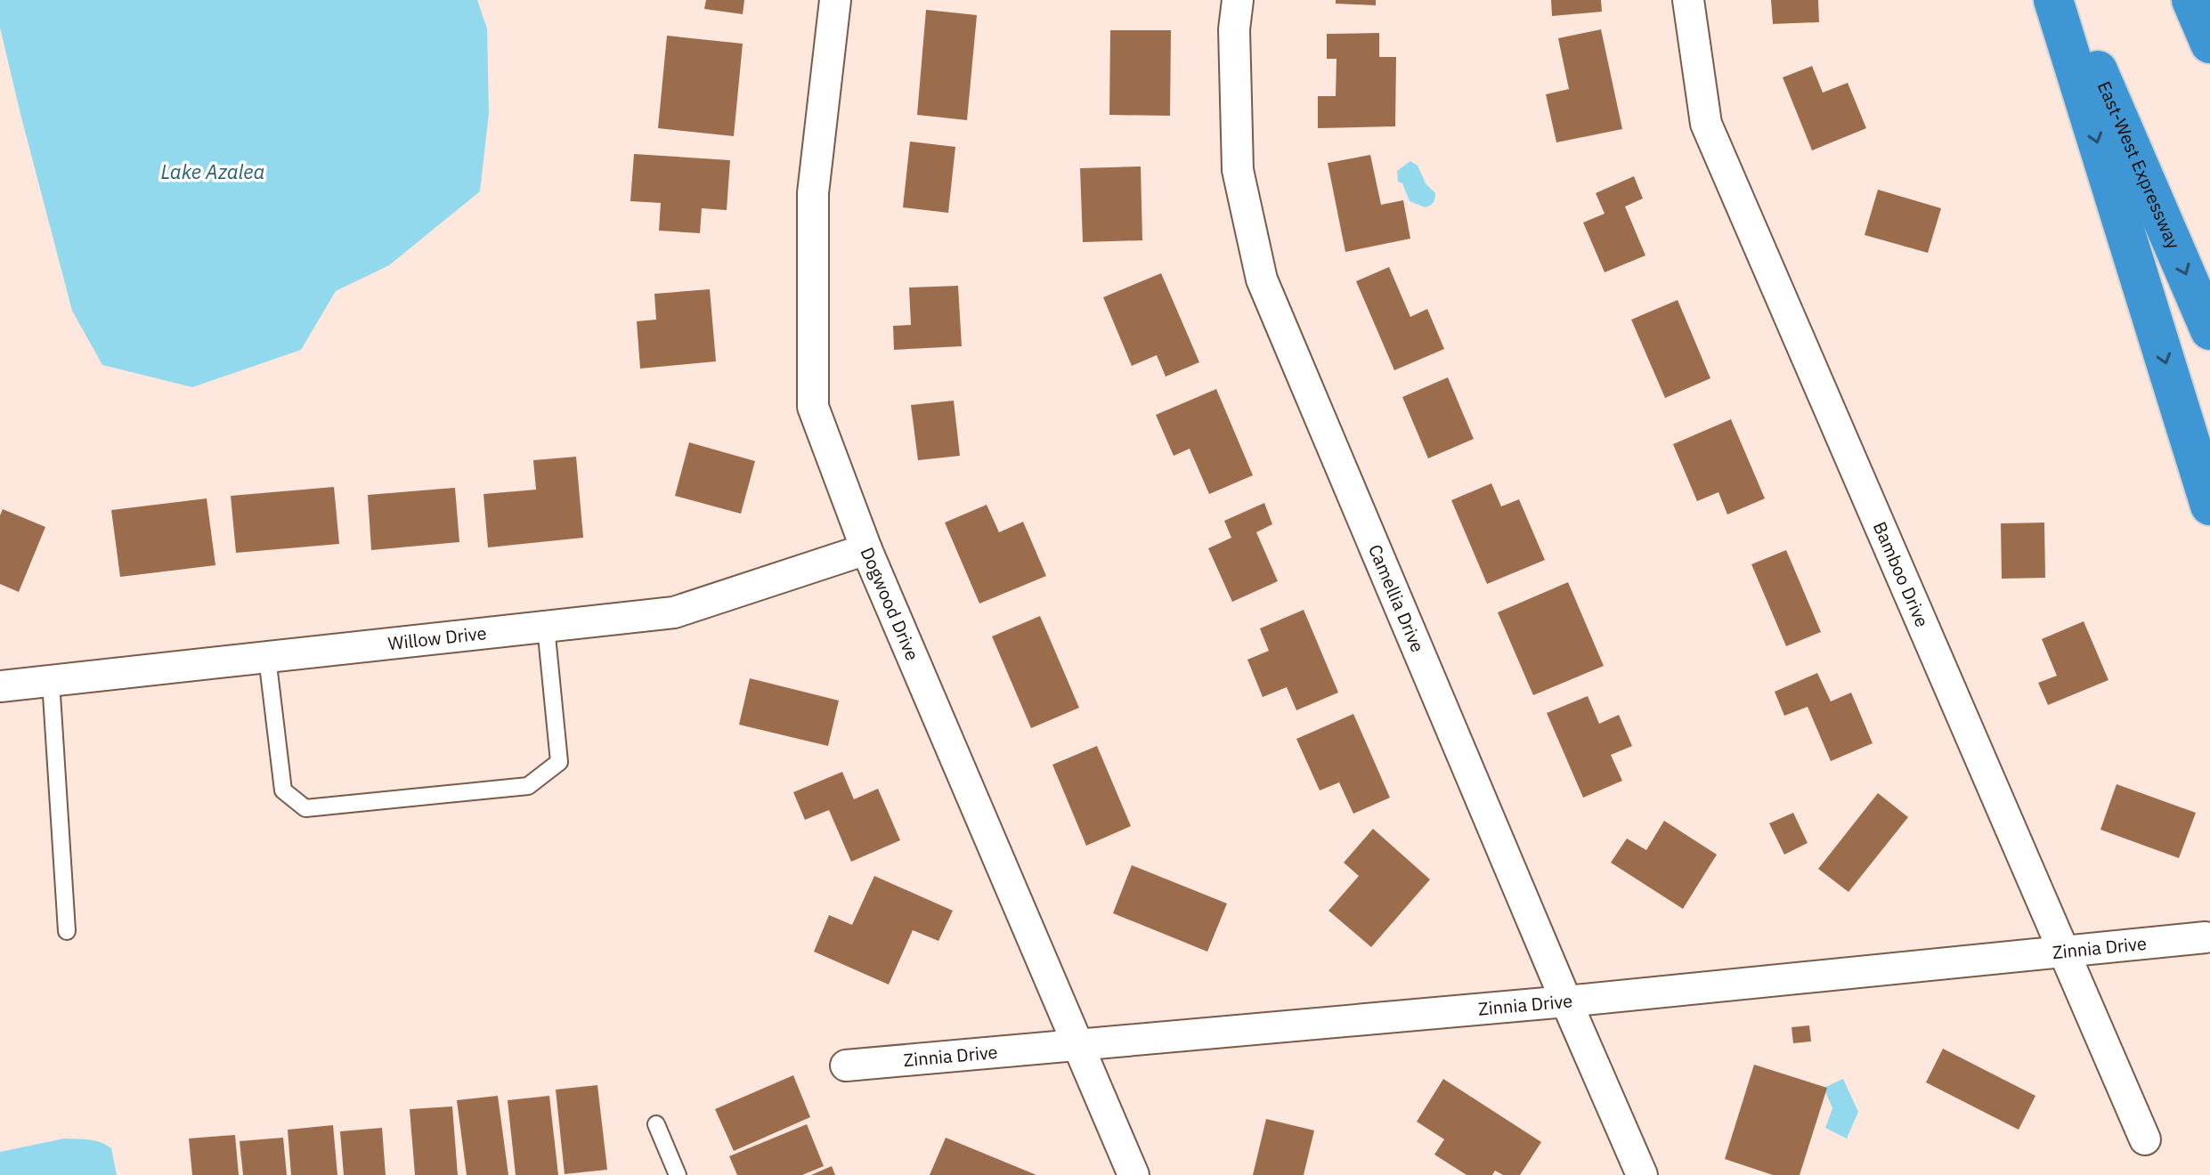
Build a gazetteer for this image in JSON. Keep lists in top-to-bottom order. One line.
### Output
{"streets":{"highway":["East-West Expressway"],"street":["Bamboo Drive","Camellia Drive","Dogwood Drive","Willow Drive","Zinnia Drive"]},"crossings":[["Bamboo Drive","Zinnia Drive"],["Camellia Drive","Zinnia Drive"],["Dogwood Drive","Willow Drive"],["Dogwood Drive","Zinnia Drive"]],"water":["Lake Azalea"]}
